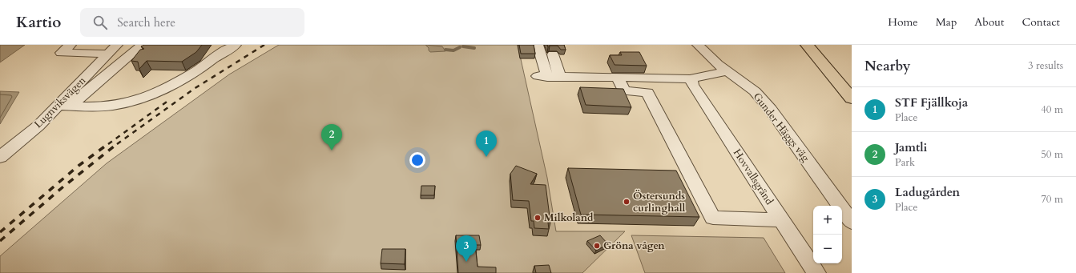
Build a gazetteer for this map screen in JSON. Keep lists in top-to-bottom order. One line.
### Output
{"streets":{"street":["Lugnviksvägen","Gunder Häggs väg","Hovvallsgränd"]},"places":["Östersunds curlinghall","Milkoland","Gröna vågen"],"page":{"header":"Kartio","search":"Search here","nav":["Home","Map","About","Contact"],"heading":["Nearby","3 results"],"list":[{"mark":"1","name":"STF Fjällkoja","note":"Place","value":"40 m"},{"mark":"2","name":"Jamtli","note":"Park","value":"50 m"},{"mark":"3","name":"Ladugården","note":"Place","value":"70 m"}],"pins":["2","1","3"],"map_buttons":["+","−"]}}
